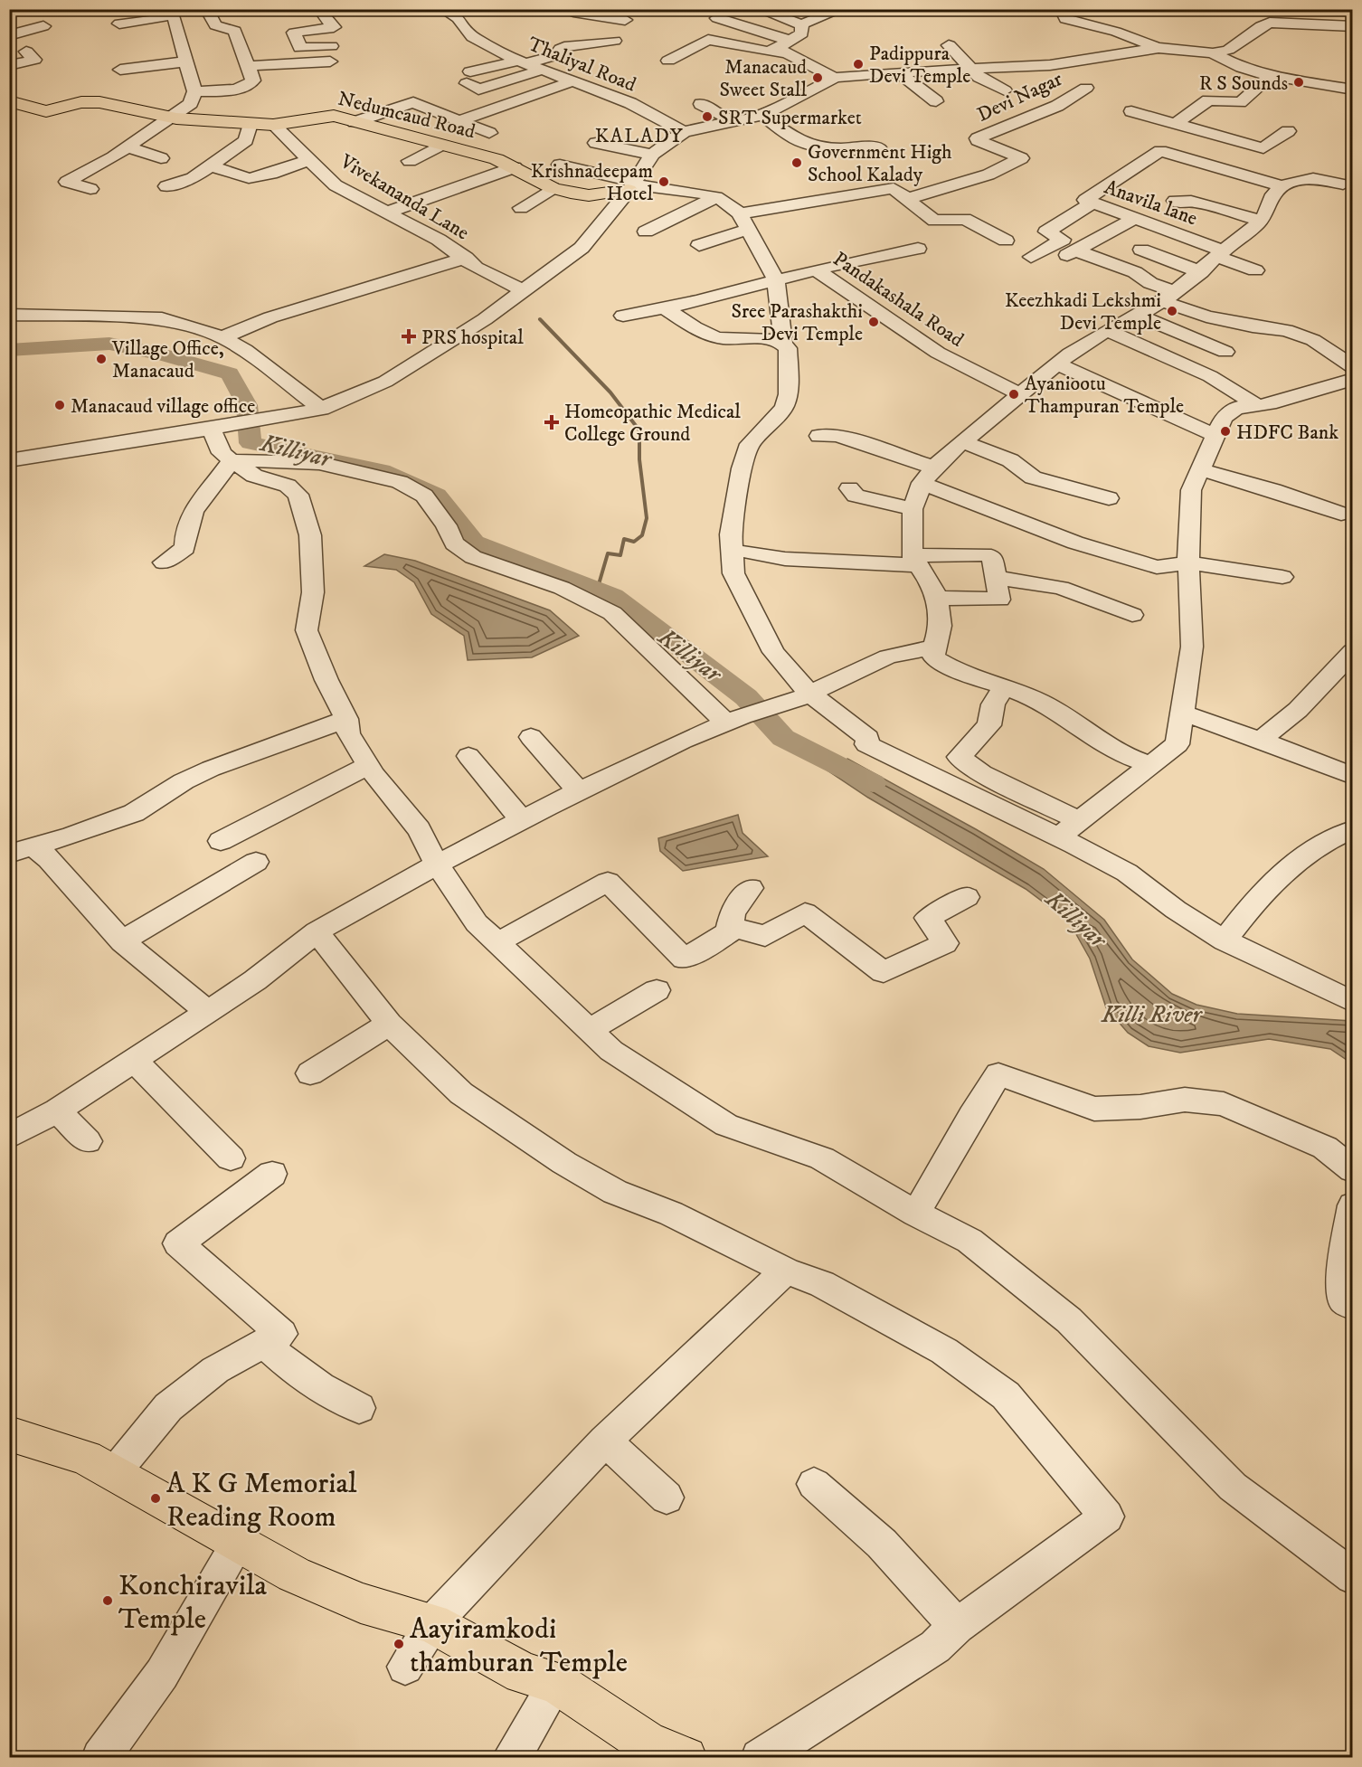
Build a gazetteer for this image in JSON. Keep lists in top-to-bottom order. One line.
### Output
{"streets":{"main road":["Nedumcaud Road"],"street":["Thaliyal Road","Devi Nagar","Vivekananda Lane","Anavila lane","Pandakashala Road"]},"crossings":[["Nedumcaud Road","Vivekananda Lane"]],"districts":["KALADY"],"water":["Killiyar","Killi River"],"places":{"other":["Padippura Devi Temple","Manacaud Sweet Stall","R S Sounds","SRT Supermarket","Government High School Kalady","Krishnadeepam Hotel","Keezhkadi Lekshmi Devi Temple","Sree Parashakthi Devi Temple","Village Office, Manacaud","Ayaniootu Thampuran Temple","Manacaud village office","HDFC Bank","A K G Memorial Reading Room","Konchiravila Temple","Aayiramkodi thamburan Temple"],"health":["PRS hospital","Homeopathic Medical College Ground"]}}
